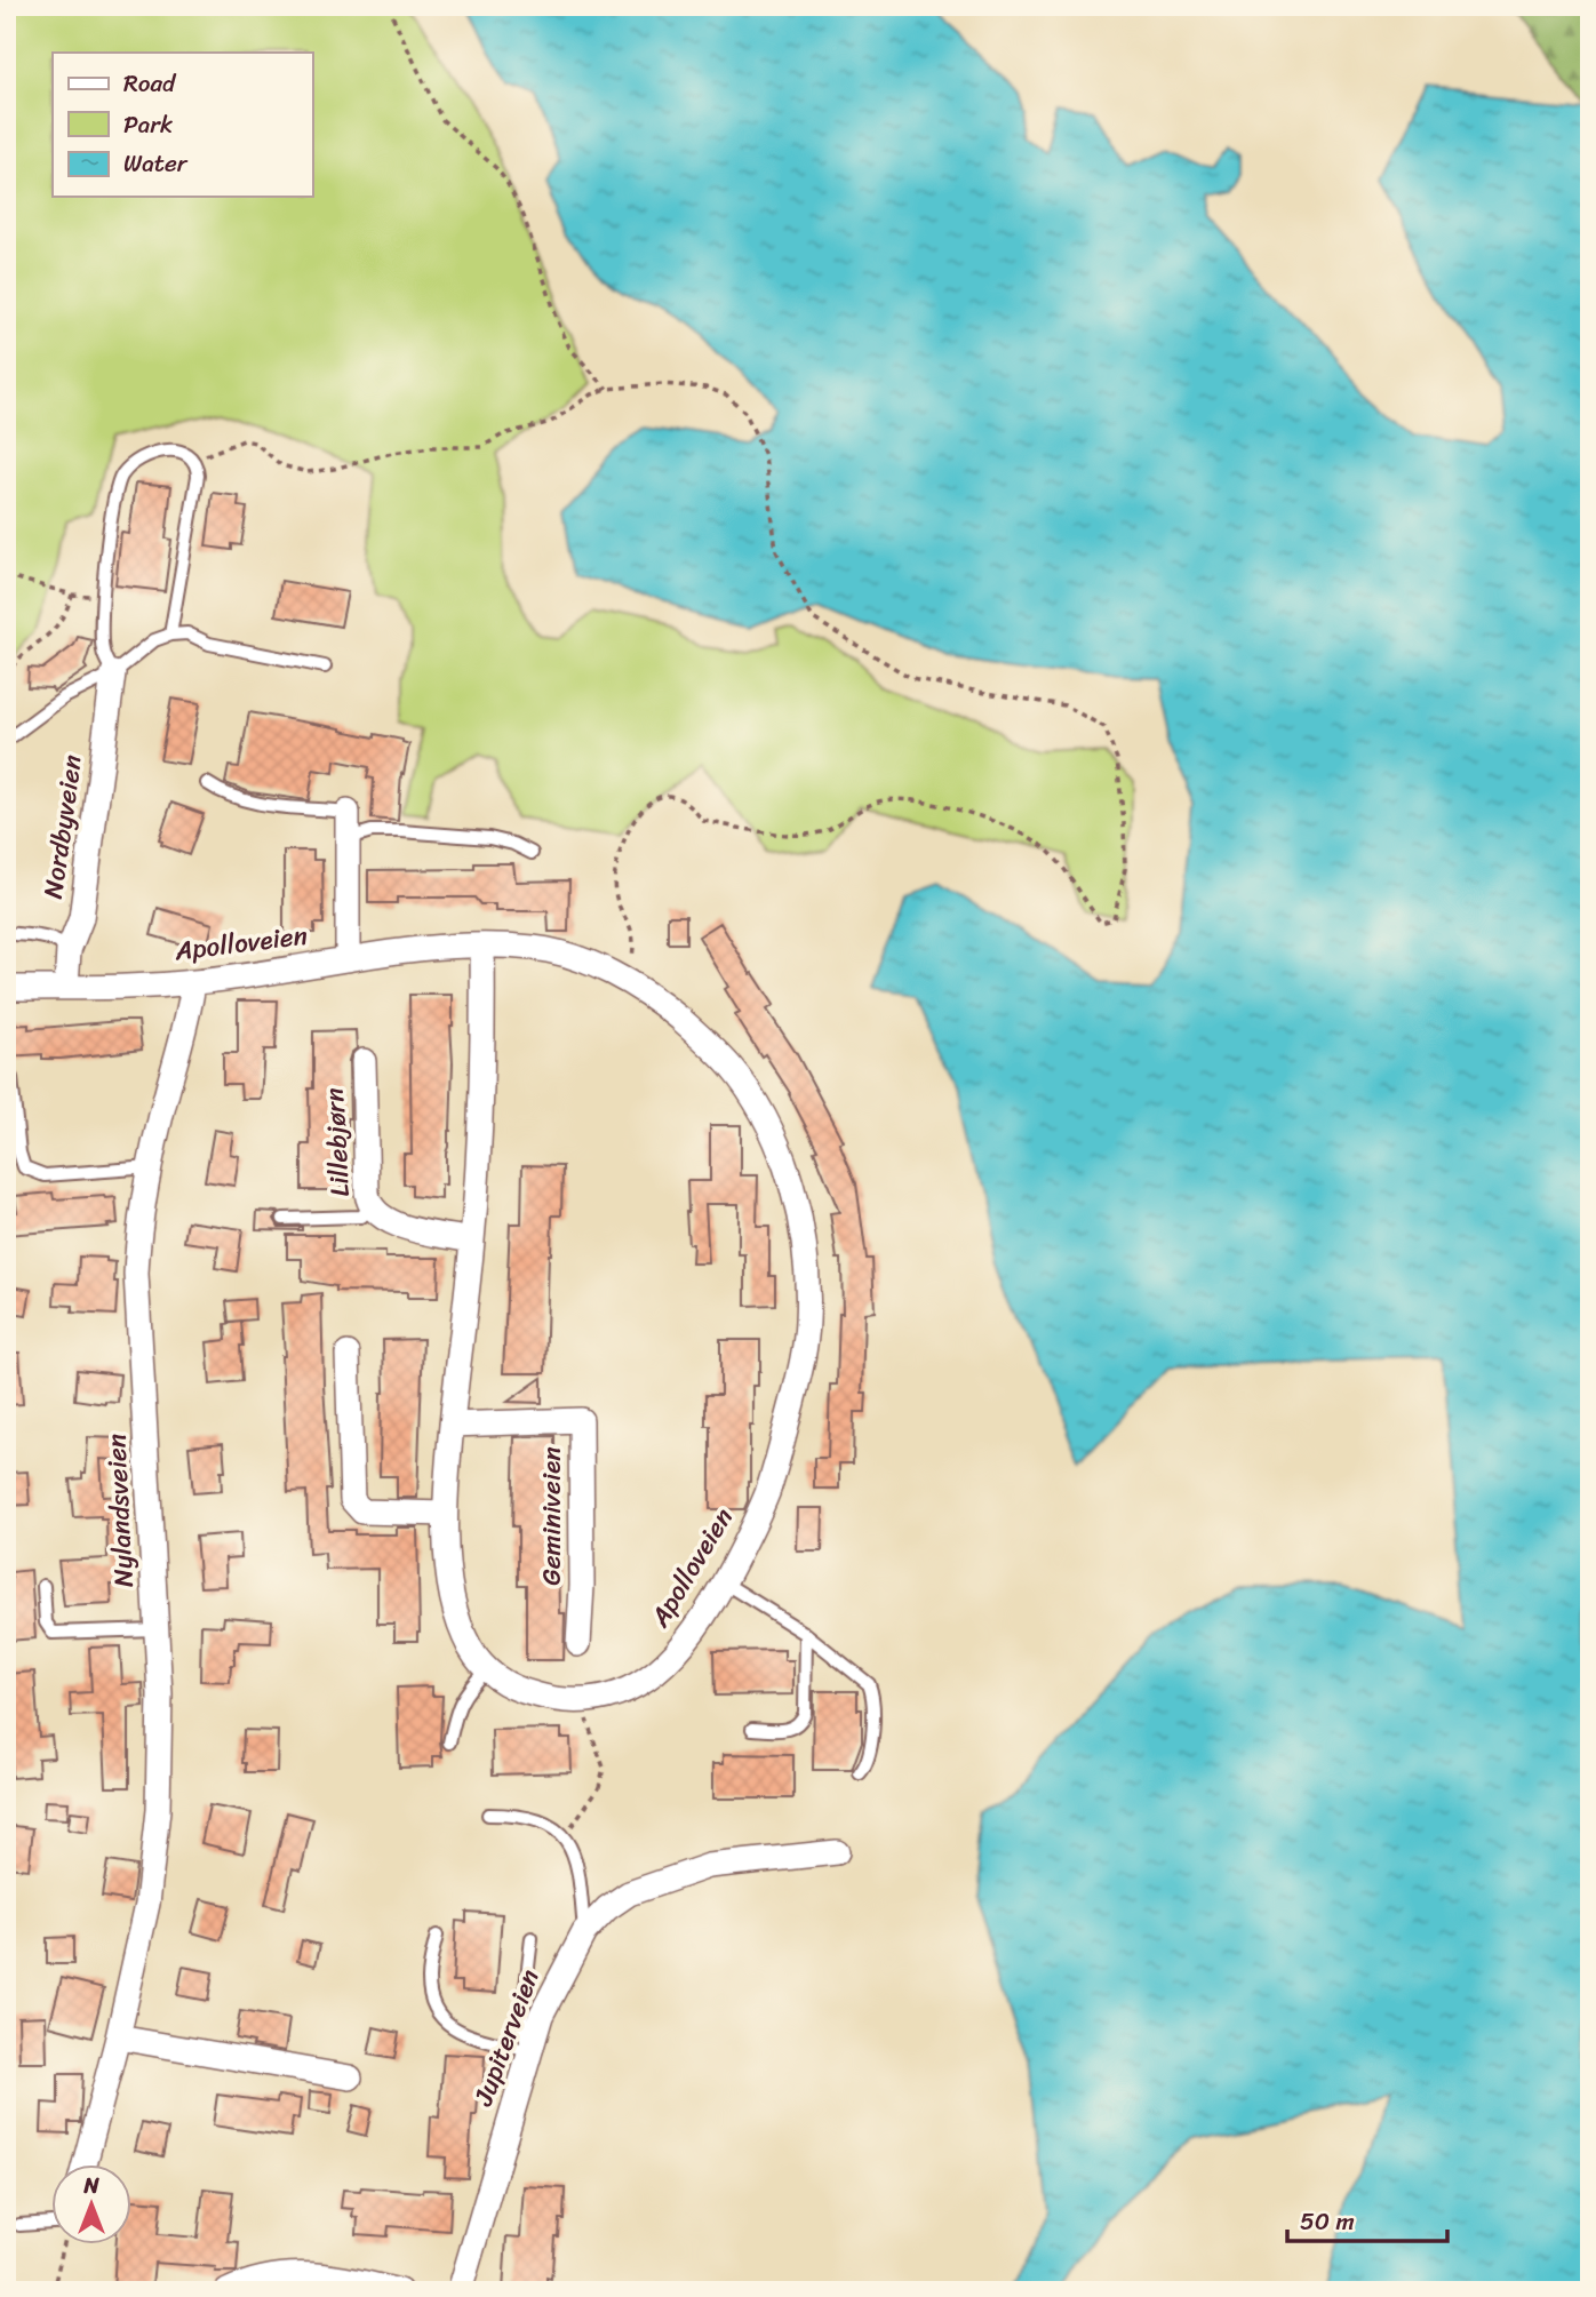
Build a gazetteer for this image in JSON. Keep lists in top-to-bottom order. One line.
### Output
{"streets":{"street":["Nordbyveien","Apolloveien","Lillebjørn","Nylandsveien","Geminiveien","Jupiterveien"]},"crossings":[["Nordbyveien","Apolloveien"],["Apolloveien","Lillebjørn"],["Apolloveien","Nylandsveien"],["Apolloveien","Geminiveien"]],"legend":["Road","Park","Water"],"scale_bar":"50 m","north":"top"}
